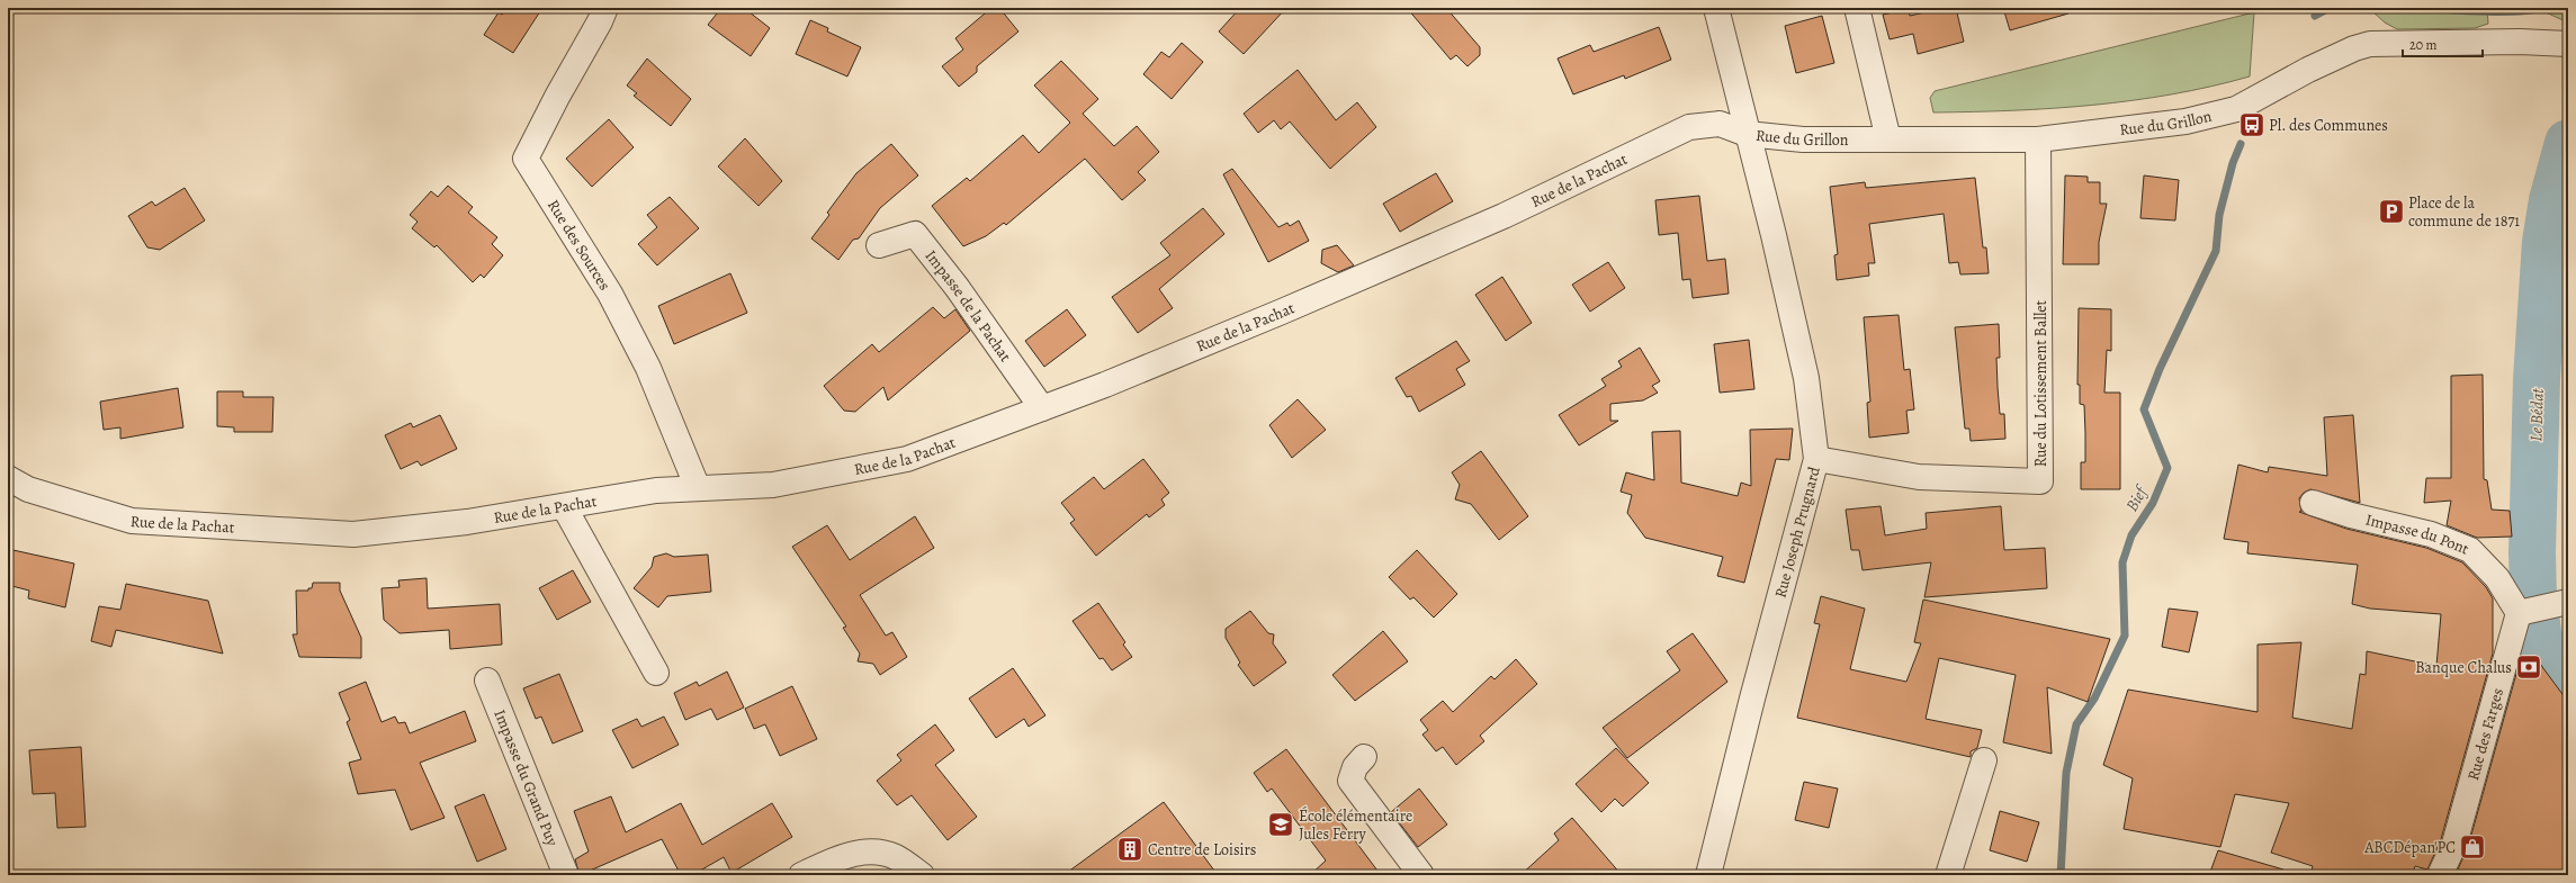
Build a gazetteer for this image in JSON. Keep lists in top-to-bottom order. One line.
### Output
{"streets":{"street":["Rue du Grillon","Rue de la Pachat","Rue des Sources","Impasse de la Pachat","Rue du Lotissement Ballet","Rue Joseph Prugnard","Impasse du Pont","Rue des Farges","Impasse du Grand Puy"]},"crossings":[["Rue du Grillon","Rue de la Pachat"],["Rue du Grillon","Rue du Lotissement Ballet"],["Rue du Grillon","Rue Joseph Prugnard"],["Rue de la Pachat","Rue des Sources"],["Rue de la Pachat","Impasse de la Pachat"],["Rue de la Pachat","Rue Joseph Prugnard"],["Rue du Lotissement Ballet","Rue Joseph Prugnard"],["Impasse du Pont","Rue des Farges"]],"water":["Le Bédat","Bief"],"places":{"bus stop":["Pl. des Communes"],"parking":["Place de la commune de 1871"],"bank":["Banque Chalus"],"school or university":["École élémentaire Jules Ferry"],"shop":["ABCDépan'PC"],"building":["Centre de Loisirs"]},"scale_bar":"20 m"}
